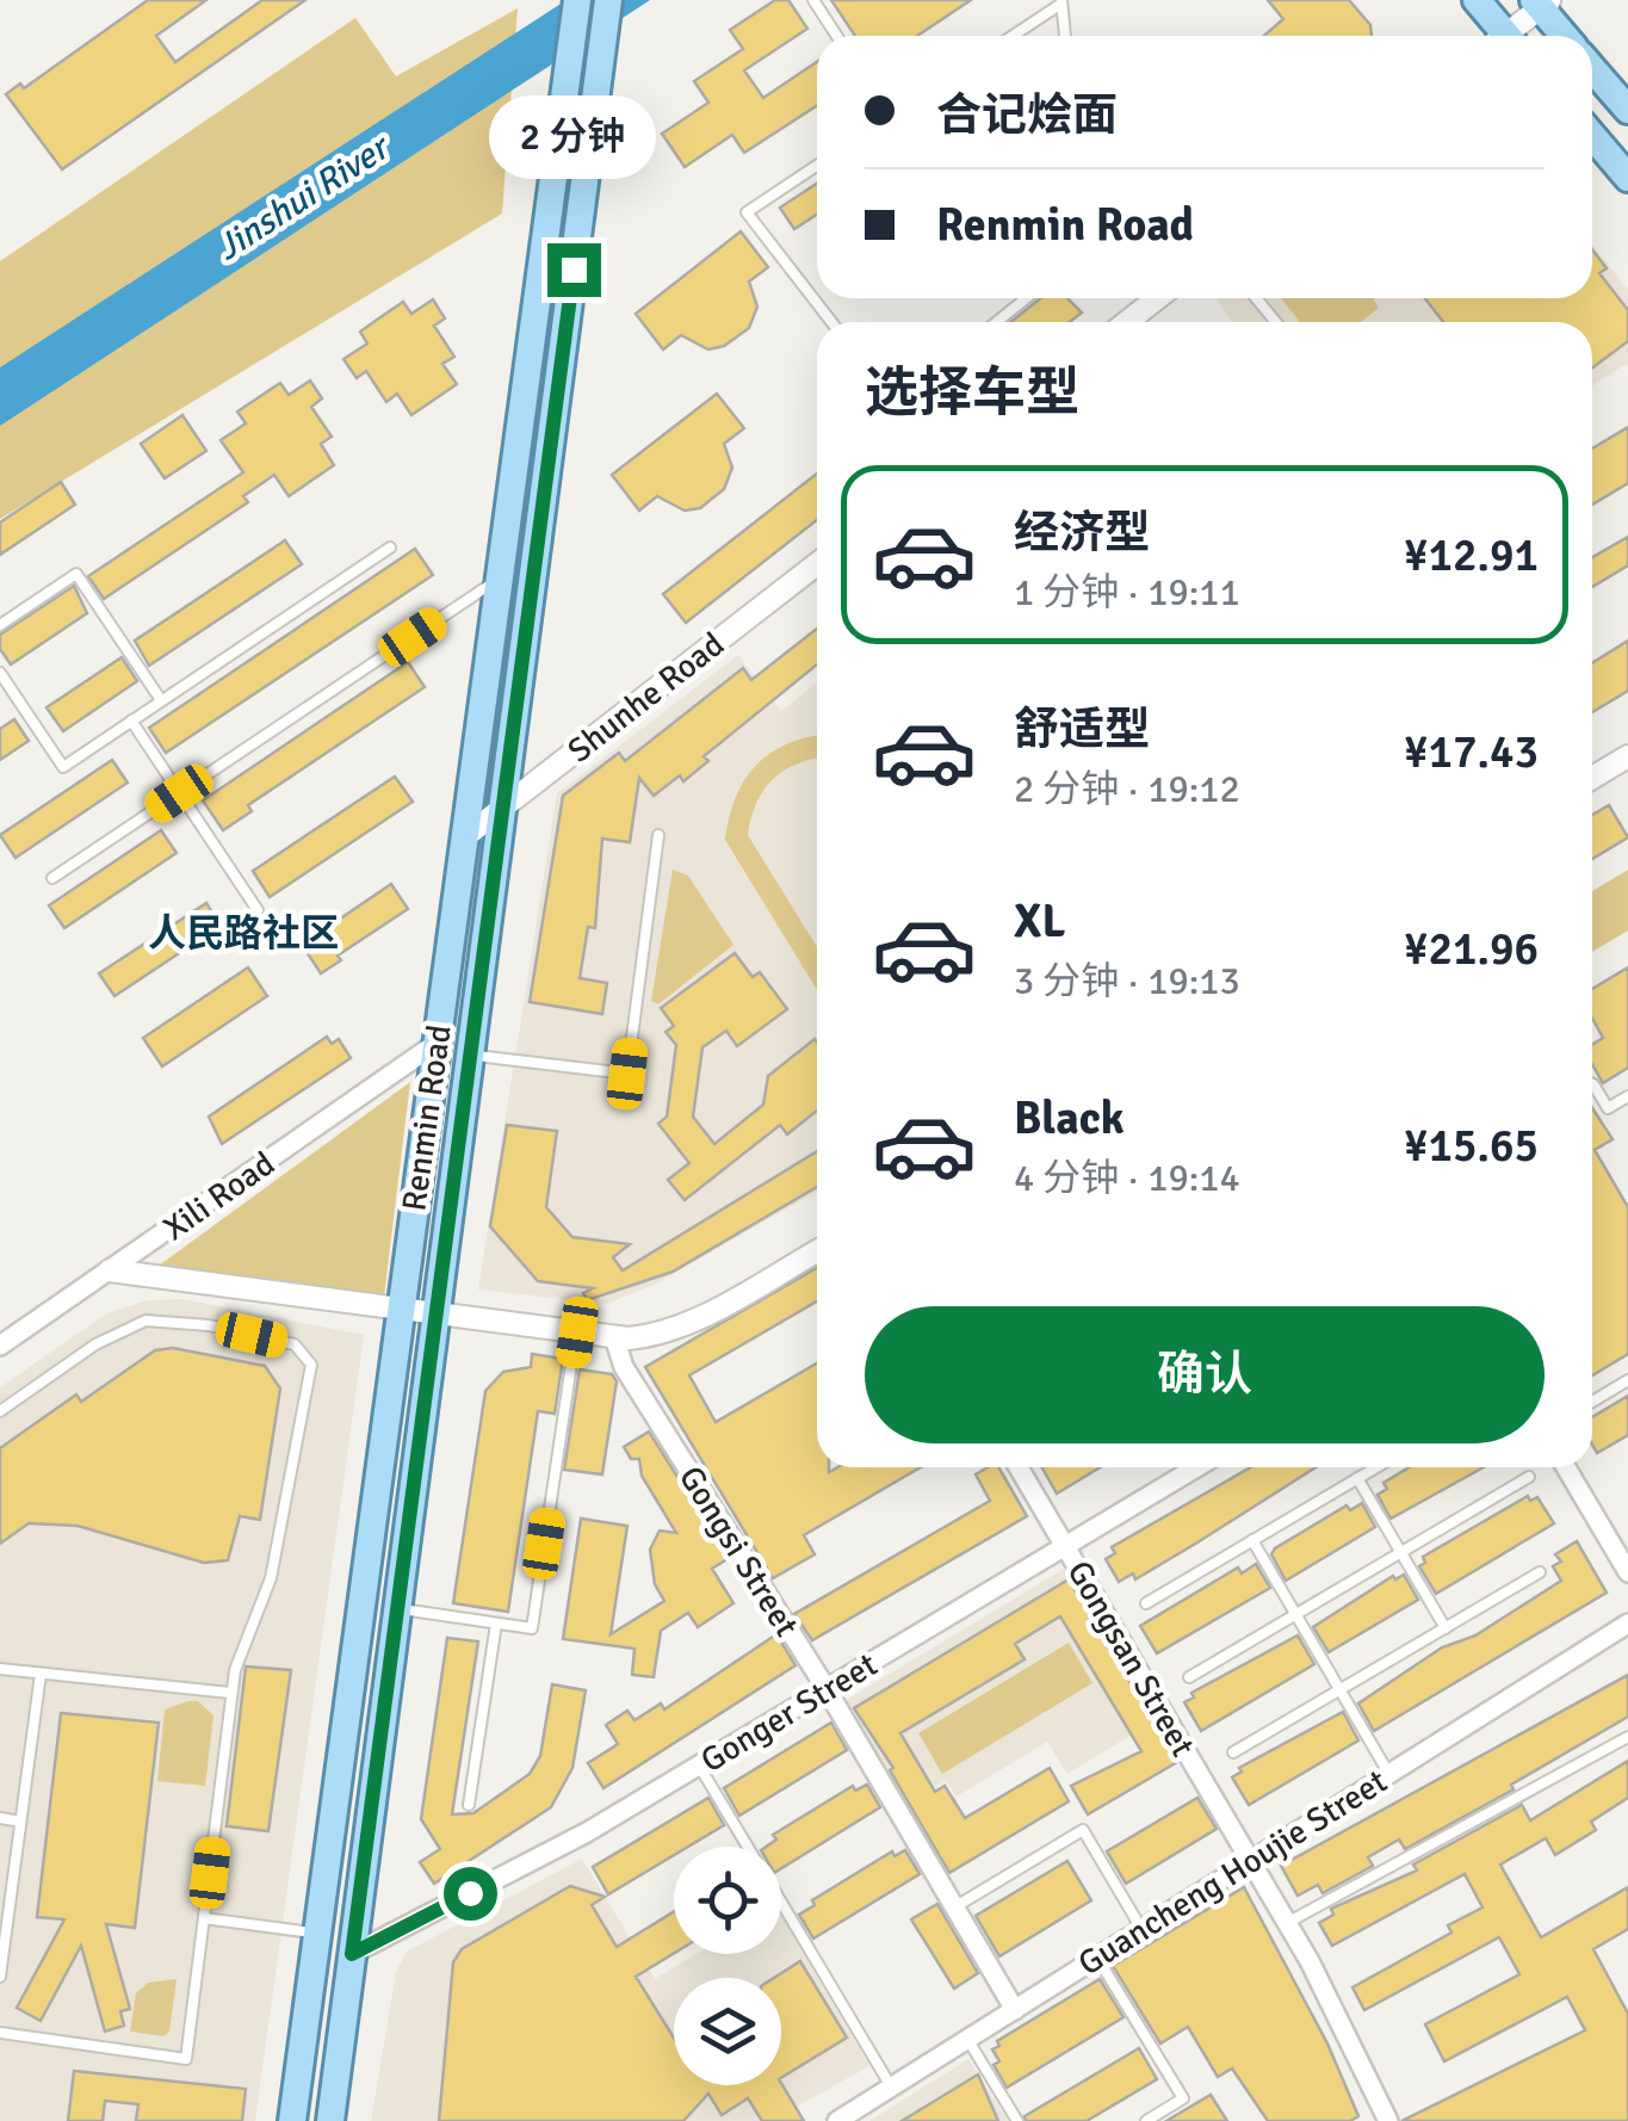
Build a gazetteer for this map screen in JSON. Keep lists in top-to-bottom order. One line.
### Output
{"streets":{"main road":["Renmin Road"],"street":["Shunhe Road","Xili Road","Gongsi Street","Gongsan Street","Gonger Street","Guancheng Houjie Street"]},"crossings":[["Shunhe Road","Renmin Road"],["Renmin Road","Xili Road"],["Renmin Road","Gonger Street"],["Gongsi Street","Gonger Street"],["Gongsi Street","Guancheng Houjie Street"],["Gongsan Street","Gonger Street"],["Gongsan Street","Guancheng Houjie Street"]],"districts":["人民路社区"],"water":["Jinshui River"],"page":{"banner":["合记烩面","Renmin Road"],"bubble":"2 分钟","heading":"选择车型","list":[{"name":"经济型","note":"1 分钟 · 19:11","value":"¥12.91"},{"name":"舒适型","note":"2 分钟 · 19:12","value":"¥17.43"},{"name":"XL","note":"3 分钟 · 19:13","value":"¥21.96"},{"name":"Black","note":"4 分钟 · 19:14","value":"¥15.65"}],"buttons":"确认"}}
